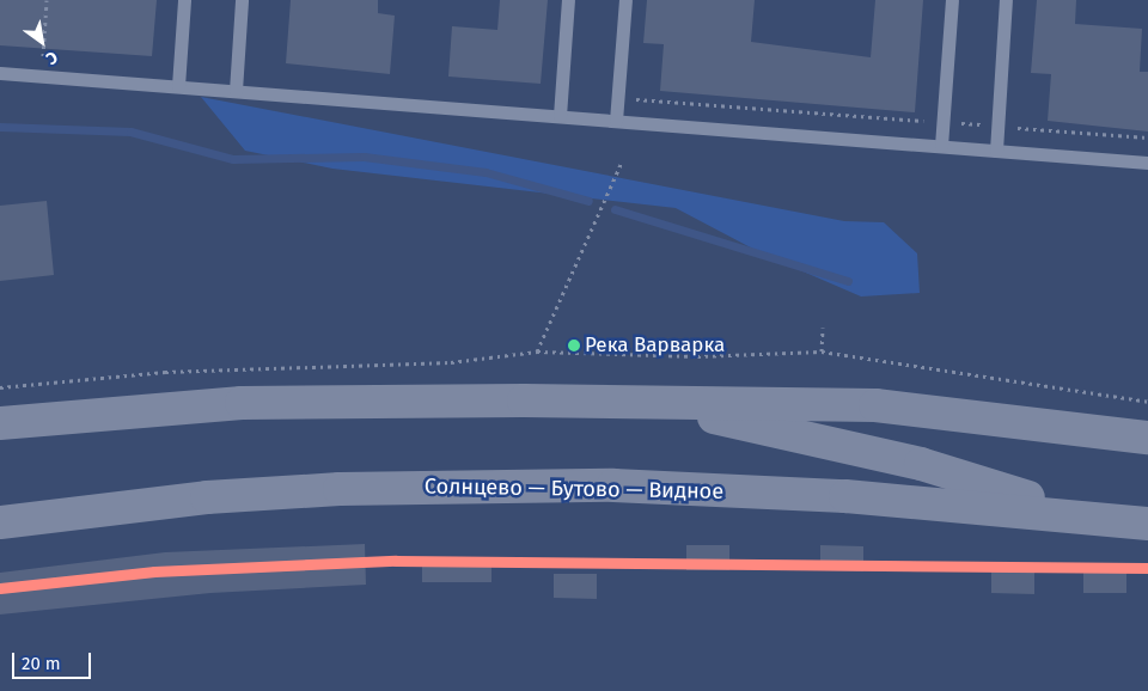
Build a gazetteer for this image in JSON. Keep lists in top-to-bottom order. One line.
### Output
{"streets":{"main road":["Солнцево — Бутово — Видное"]},"places":["Река Варварка"],"scale_bar":"20 m","north":"bottom right"}
